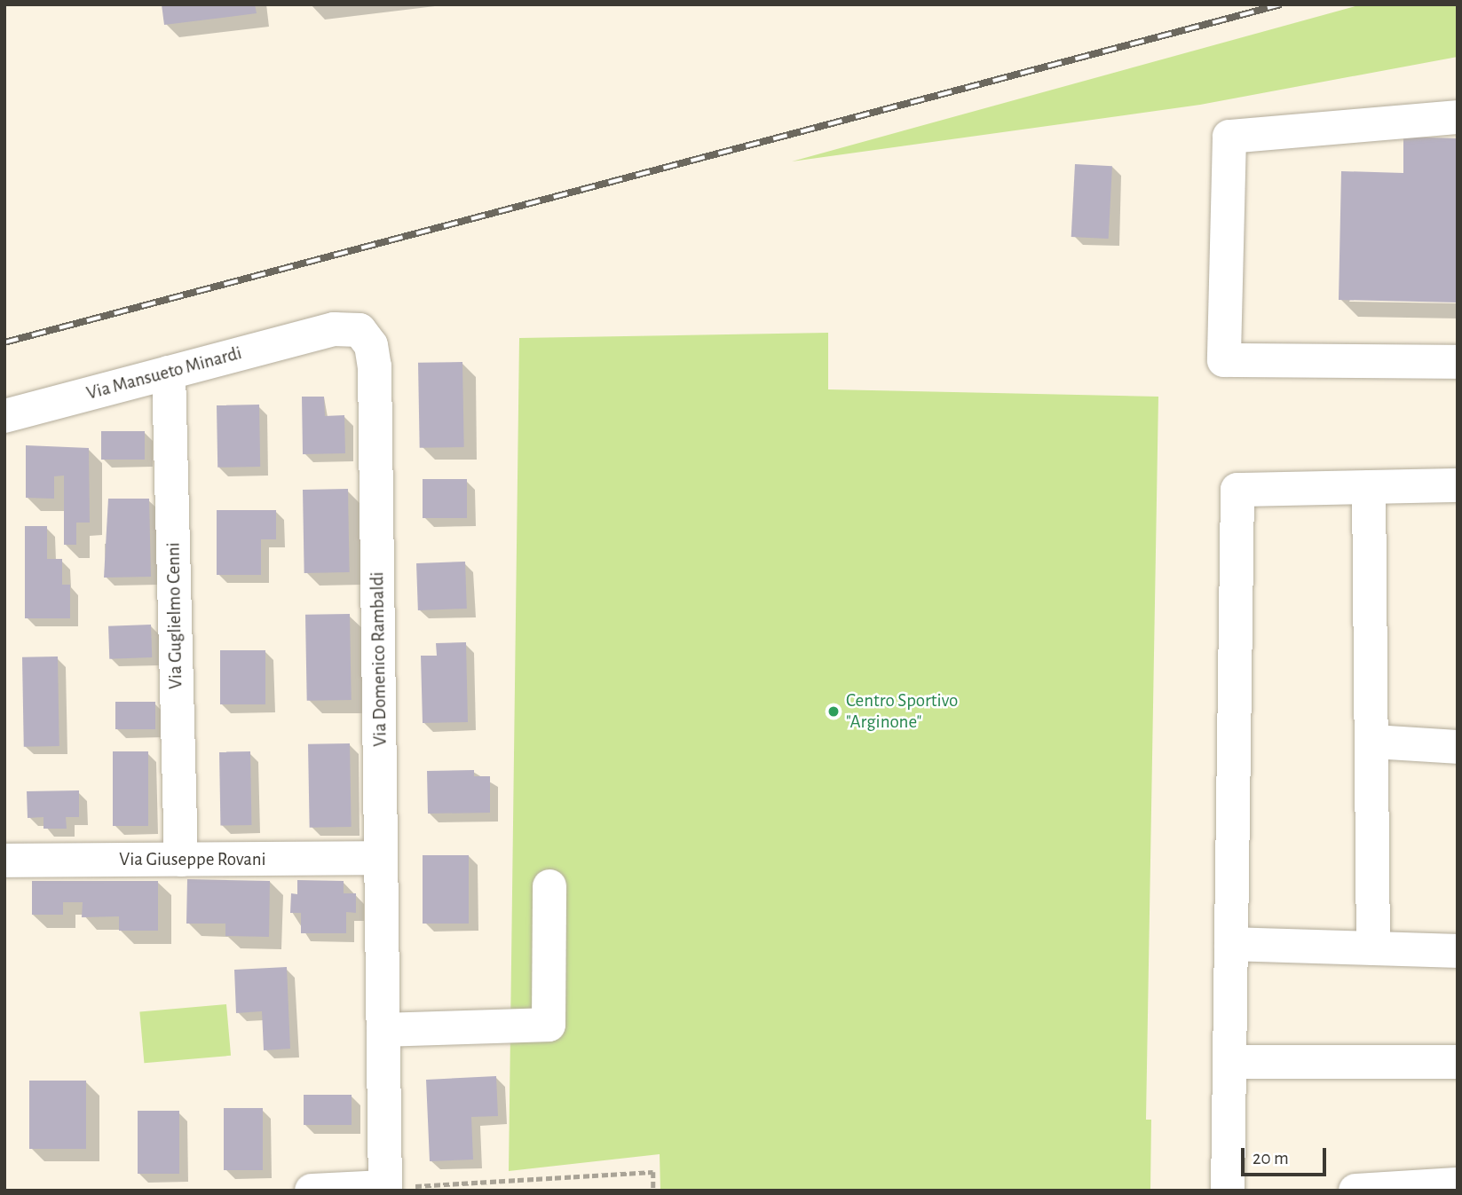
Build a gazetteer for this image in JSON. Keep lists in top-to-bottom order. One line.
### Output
{"streets":{"street":["Via Mansueto Minardi","Via Guglielmo Cenni","Via Domenico Rambaldi","Via Giuseppe Rovani"]},"crossings":[["Via Mansueto Minardi","Via Guglielmo Cenni"],["Via Mansueto Minardi","Via Domenico Rambaldi"],["Via Guglielmo Cenni","Via Giuseppe Rovani"],["Via Domenico Rambaldi","Via Giuseppe Rovani"]],"places":["Centro Sportivo \"Arginone\""],"scale_bar":"20 m"}
